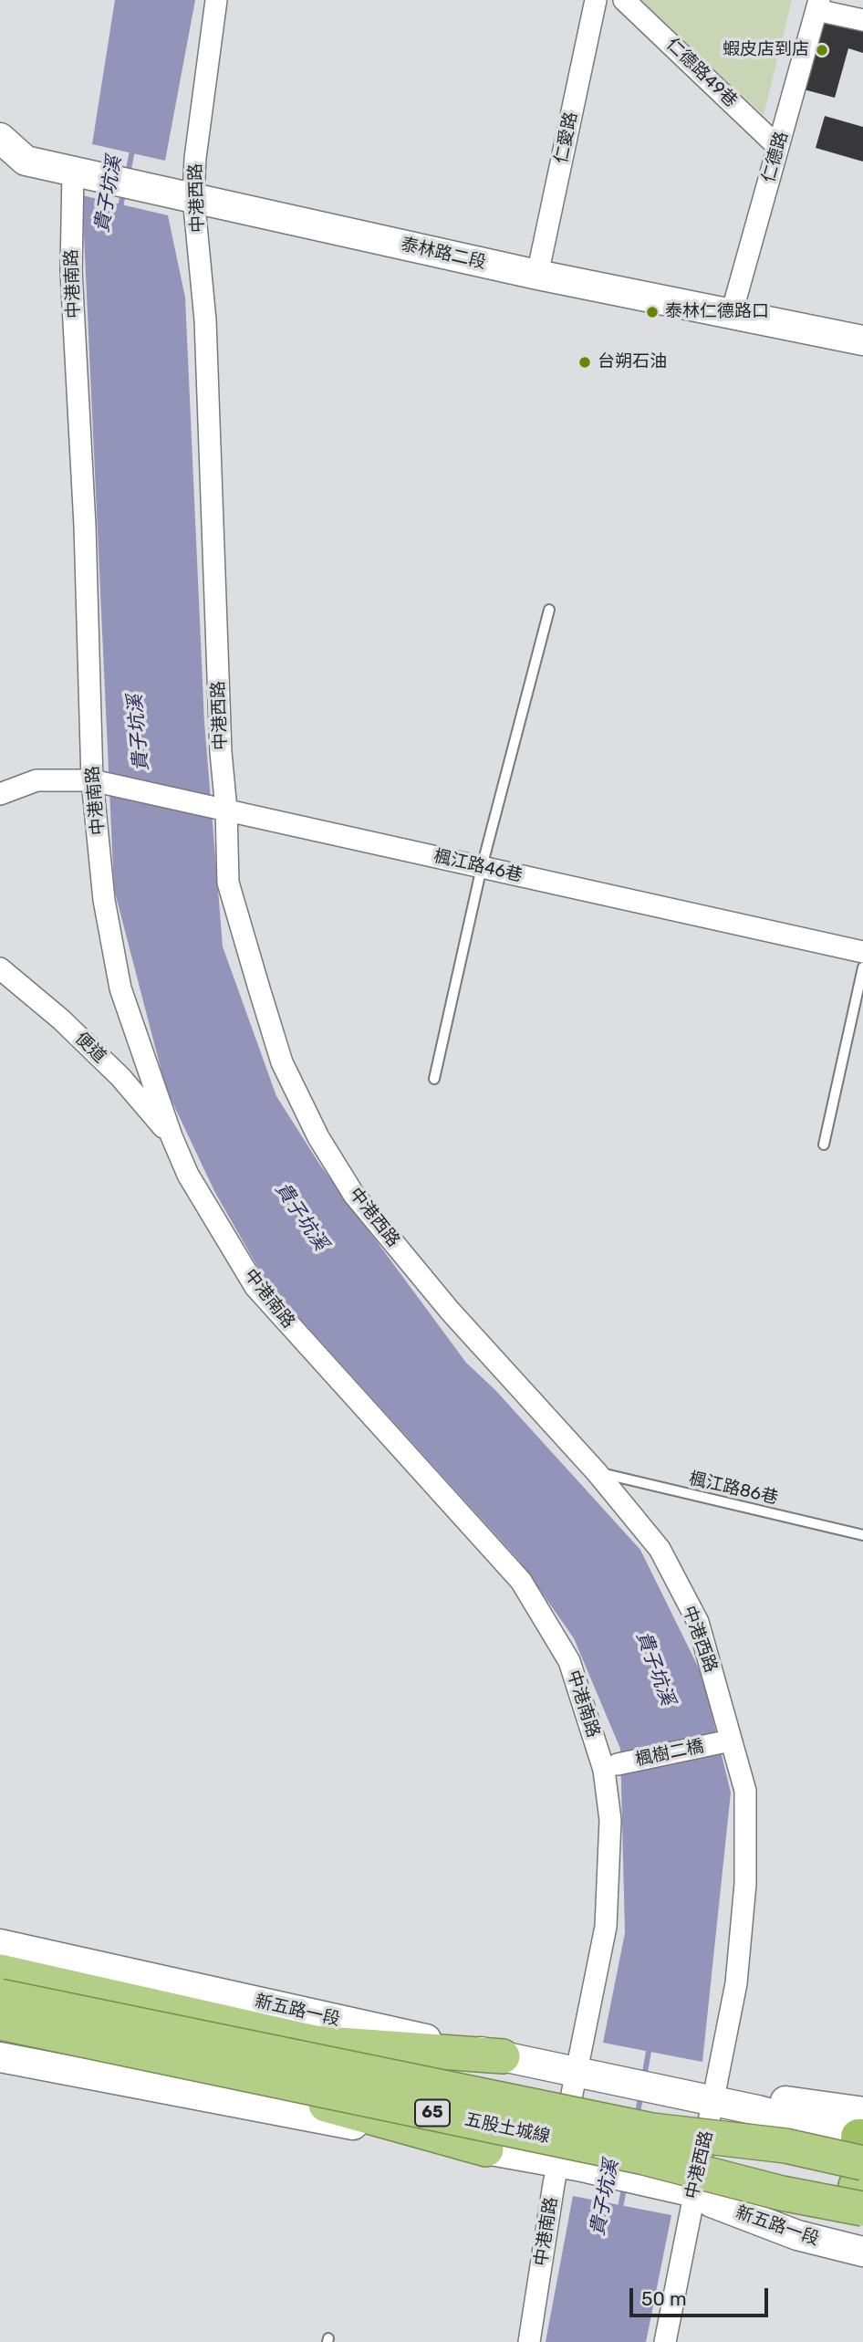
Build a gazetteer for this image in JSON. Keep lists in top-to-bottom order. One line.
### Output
{"streets":{"highway":["65","五股土城線"],"main road":["泰林路二段","新五路一段"],"street":["仁德路49巷","仁愛路","仁德路","中港西路","中港南路","楓江路46巷","便道","楓樹二橋"],"lane":["楓江路86巷"]},"crossings":[["仁德路49巷","仁德路"],["仁愛路","泰林路二段"],["仁德路","泰林路二段"],["中港西路","泰林路二段"],["中港西路","楓江路46巷"],["中港西路","楓江路86巷"],["中港西路","楓樹二橋"],["中港西路","新五路一段"],["泰林路二段","中港南路"],["中港南路","楓江路46巷"],["中港南路","便道"],["中港南路","楓樹二橋"],["中港南路","新五路一段"]],"water":["貴子坑溪"],"places":["蝦皮店到店","泰林仁德路口","台朔石油"],"scale_bar":"50 m"}
